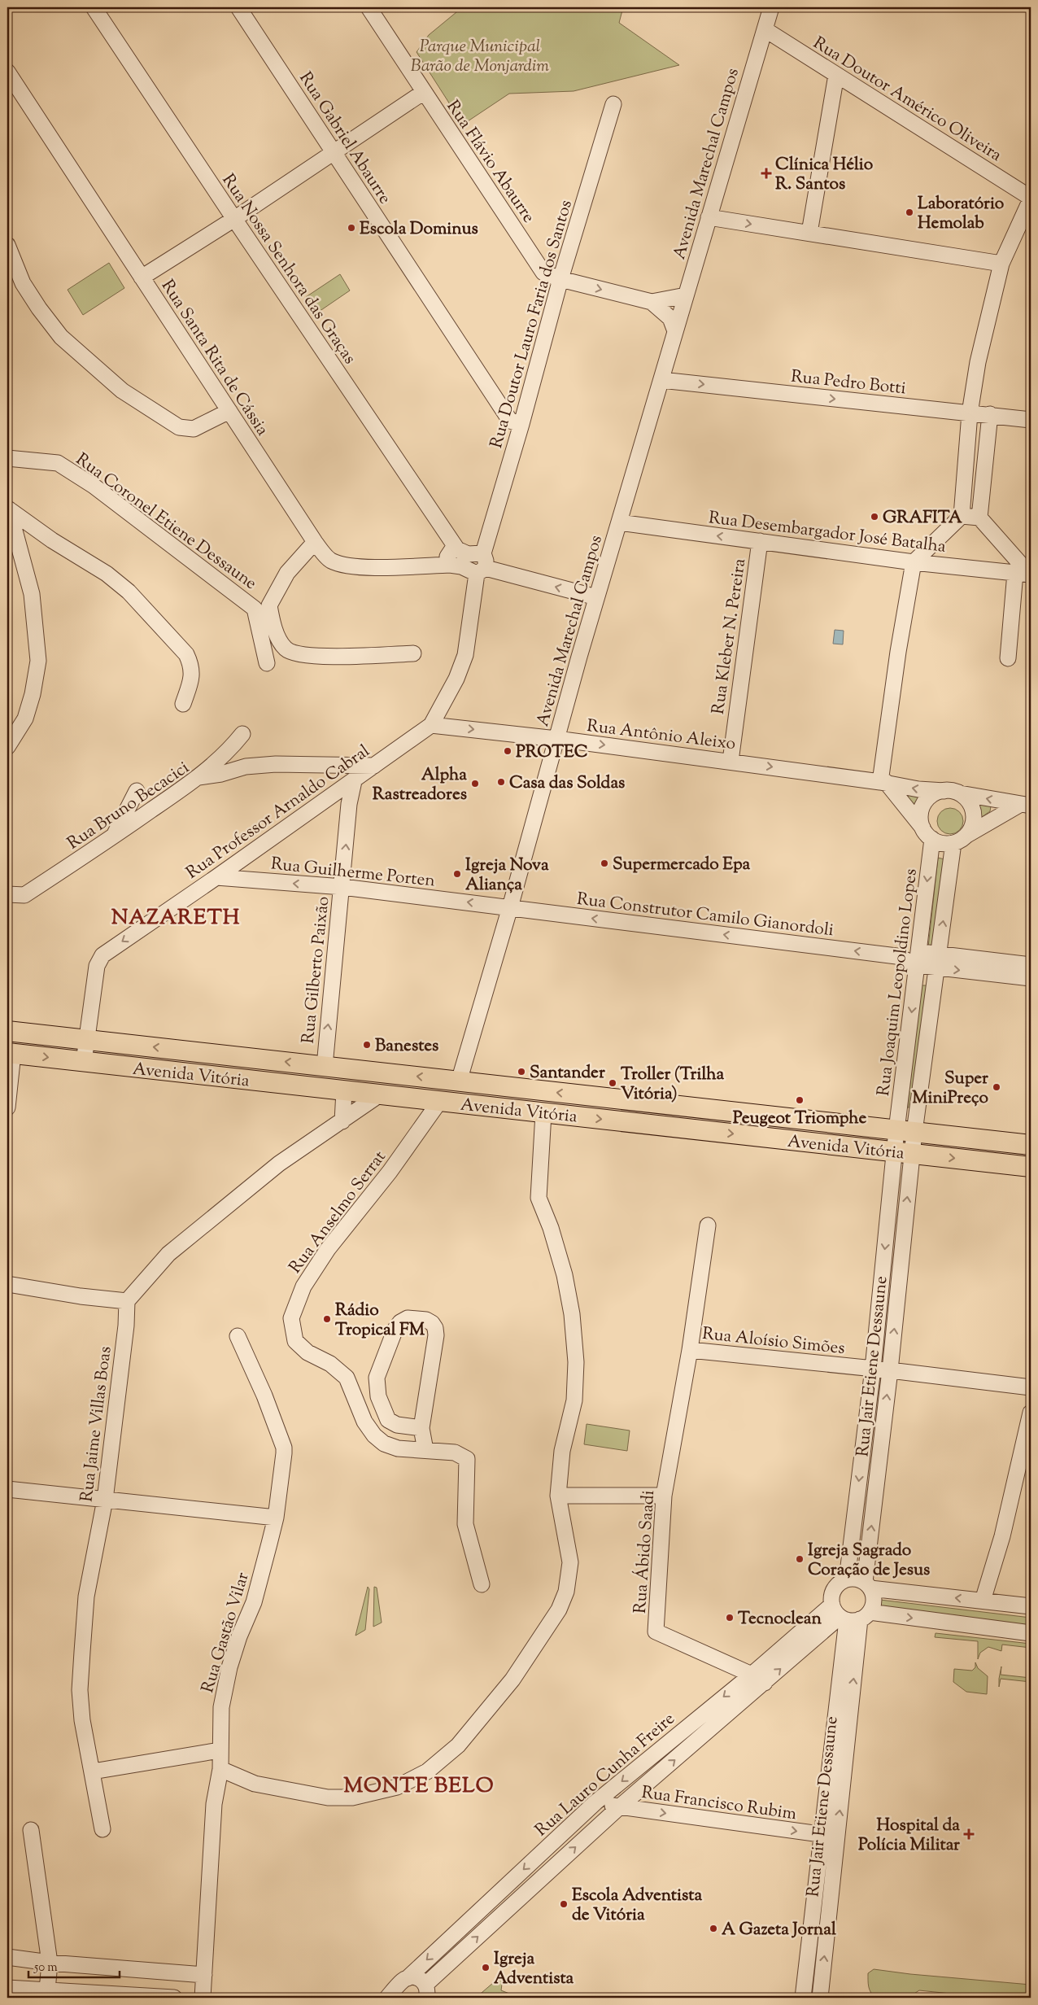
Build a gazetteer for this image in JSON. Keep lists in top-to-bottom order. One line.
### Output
{"streets":{"main road":["Avenida Vitória"],"street":["Rua Doutor Américo Oliveira","Rua Gabriel Abaurre","Rua Flávio Abaurre","Avenida Marechal Campos","Rua Nossa Senhora das Graças","Rua Doutor Lauro Faria dos Santos","Rua Santa Rita de Cássia","Rua Pedro Botti","Rua Coronel Etiene Dessaune","Rua Desembargador José Batalha","Rua Kleber N. Pereira","Rua Antônio Aleixo","Rua Bruno Becacici","Rua Professor Arnaldo Cabral","Rua Guilherme Porten","Rua Construtor Camilo Gianordoli","Rua Gilberto Paixão","Rua Joaquim Leopoldino Lopes","Rua Anselmo Serrat","Rua Aloísio Simões","Rua Jair Etiene Dessaune","Rua Jaime Villas Boas","Rua Ábido Saadi","Rua Gastão Vilar","Rua Lauro Cunha Freire","Rua Francisco Rubim"]},"crossings":[["Rua Doutor Américo Oliveira","Avenida Marechal Campos"],["Rua Gabriel Abaurre","Rua Doutor Lauro Faria dos Santos"],["Rua Flávio Abaurre","Avenida Marechal Campos"],["Rua Flávio Abaurre","Rua Doutor Lauro Faria dos Santos"],["Avenida Marechal Campos","Rua Pedro Botti"],["Avenida Marechal Campos","Rua Desembargador José Batalha"],["Avenida Marechal Campos","Rua Antônio Aleixo"],["Avenida Marechal Campos","Rua Guilherme Porten"],["Avenida Marechal Campos","Rua Construtor Camilo Gianordoli"],["Avenida Marechal Campos","Avenida Vitória"],["Rua Doutor Lauro Faria dos Santos","Rua Santa Rita de Cássia"],["Rua Doutor Lauro Faria dos Santos","Rua Professor Arnaldo Cabral"],["Rua Santa Rita de Cássia","Rua Professor Arnaldo Cabral"],["Rua Desembargador José Batalha","Rua Kleber N. Pereira"],["Rua Kleber N. Pereira","Rua Antônio Aleixo"],["Rua Antônio Aleixo","Rua Professor Arnaldo Cabral"],["Rua Antônio Aleixo","Rua Joaquim Leopoldino Lopes"],["Rua Bruno Becacici","Rua Professor Arnaldo Cabral"],["Rua Professor Arnaldo Cabral","Rua Guilherme Porten"],["Rua Professor Arnaldo Cabral","Rua Gilberto Paixão"],["Rua Professor Arnaldo Cabral","Avenida Vitória"],["Rua Guilherme Porten","Rua Construtor Camilo Gianordoli"],["Rua Guilherme Porten","Rua Gilberto Paixão"],["Rua Construtor Camilo Gianordoli","Rua Joaquim Leopoldino Lopes"],["Rua Gilberto Paixão","Avenida Vitória"],["Rua Joaquim Leopoldino Lopes","Avenida Vitória"],["Avenida Vitória","Rua Anselmo Serrat"],["Avenida Vitória","Rua Jair Etiene Dessaune"],["Rua Aloísio Simões","Rua Jair Etiene Dessaune"],["Rua Aloísio Simões","Rua Ábido Saadi"],["Rua Jair Etiene Dessaune","Rua Lauro Cunha Freire"],["Rua Jair Etiene Dessaune","Rua Francisco Rubim"],["Rua Ábido Saadi","Rua Lauro Cunha Freire"],["Rua Lauro Cunha Freire","Rua Francisco Rubim"]],"one_way":["Rua Pedro Botti","Rua Guilherme Porten","Rua Gilberto Paixão","Rua Francisco Rubim"],"districts":["NAZARETH","MONTE BELO"],"parks":["Parque Municipal Barão de Monjardim"],"places":{"health":["Clínica Hélio R. Santos","Hospital da Polícia Militar"],"other":["Laboratório Hemolab","Escola Dominus","GRAFITA","PROTEC","Casa das Soldas","Alpha Rastreadores","Supermercado Epa","Igreja Nova Aliança","Banestes","Santander","Troller (Trilha Vitória)","Super MiniPreço","Peugeot Triomphe","Rádio Tropical FM","Igreja Sagrado Coração de Jesus","Tecnoclean","Escola Adventista de Vitória","A Gazeta Jornal","Igreja Adventista"]},"scale_bar":"50 m"}
